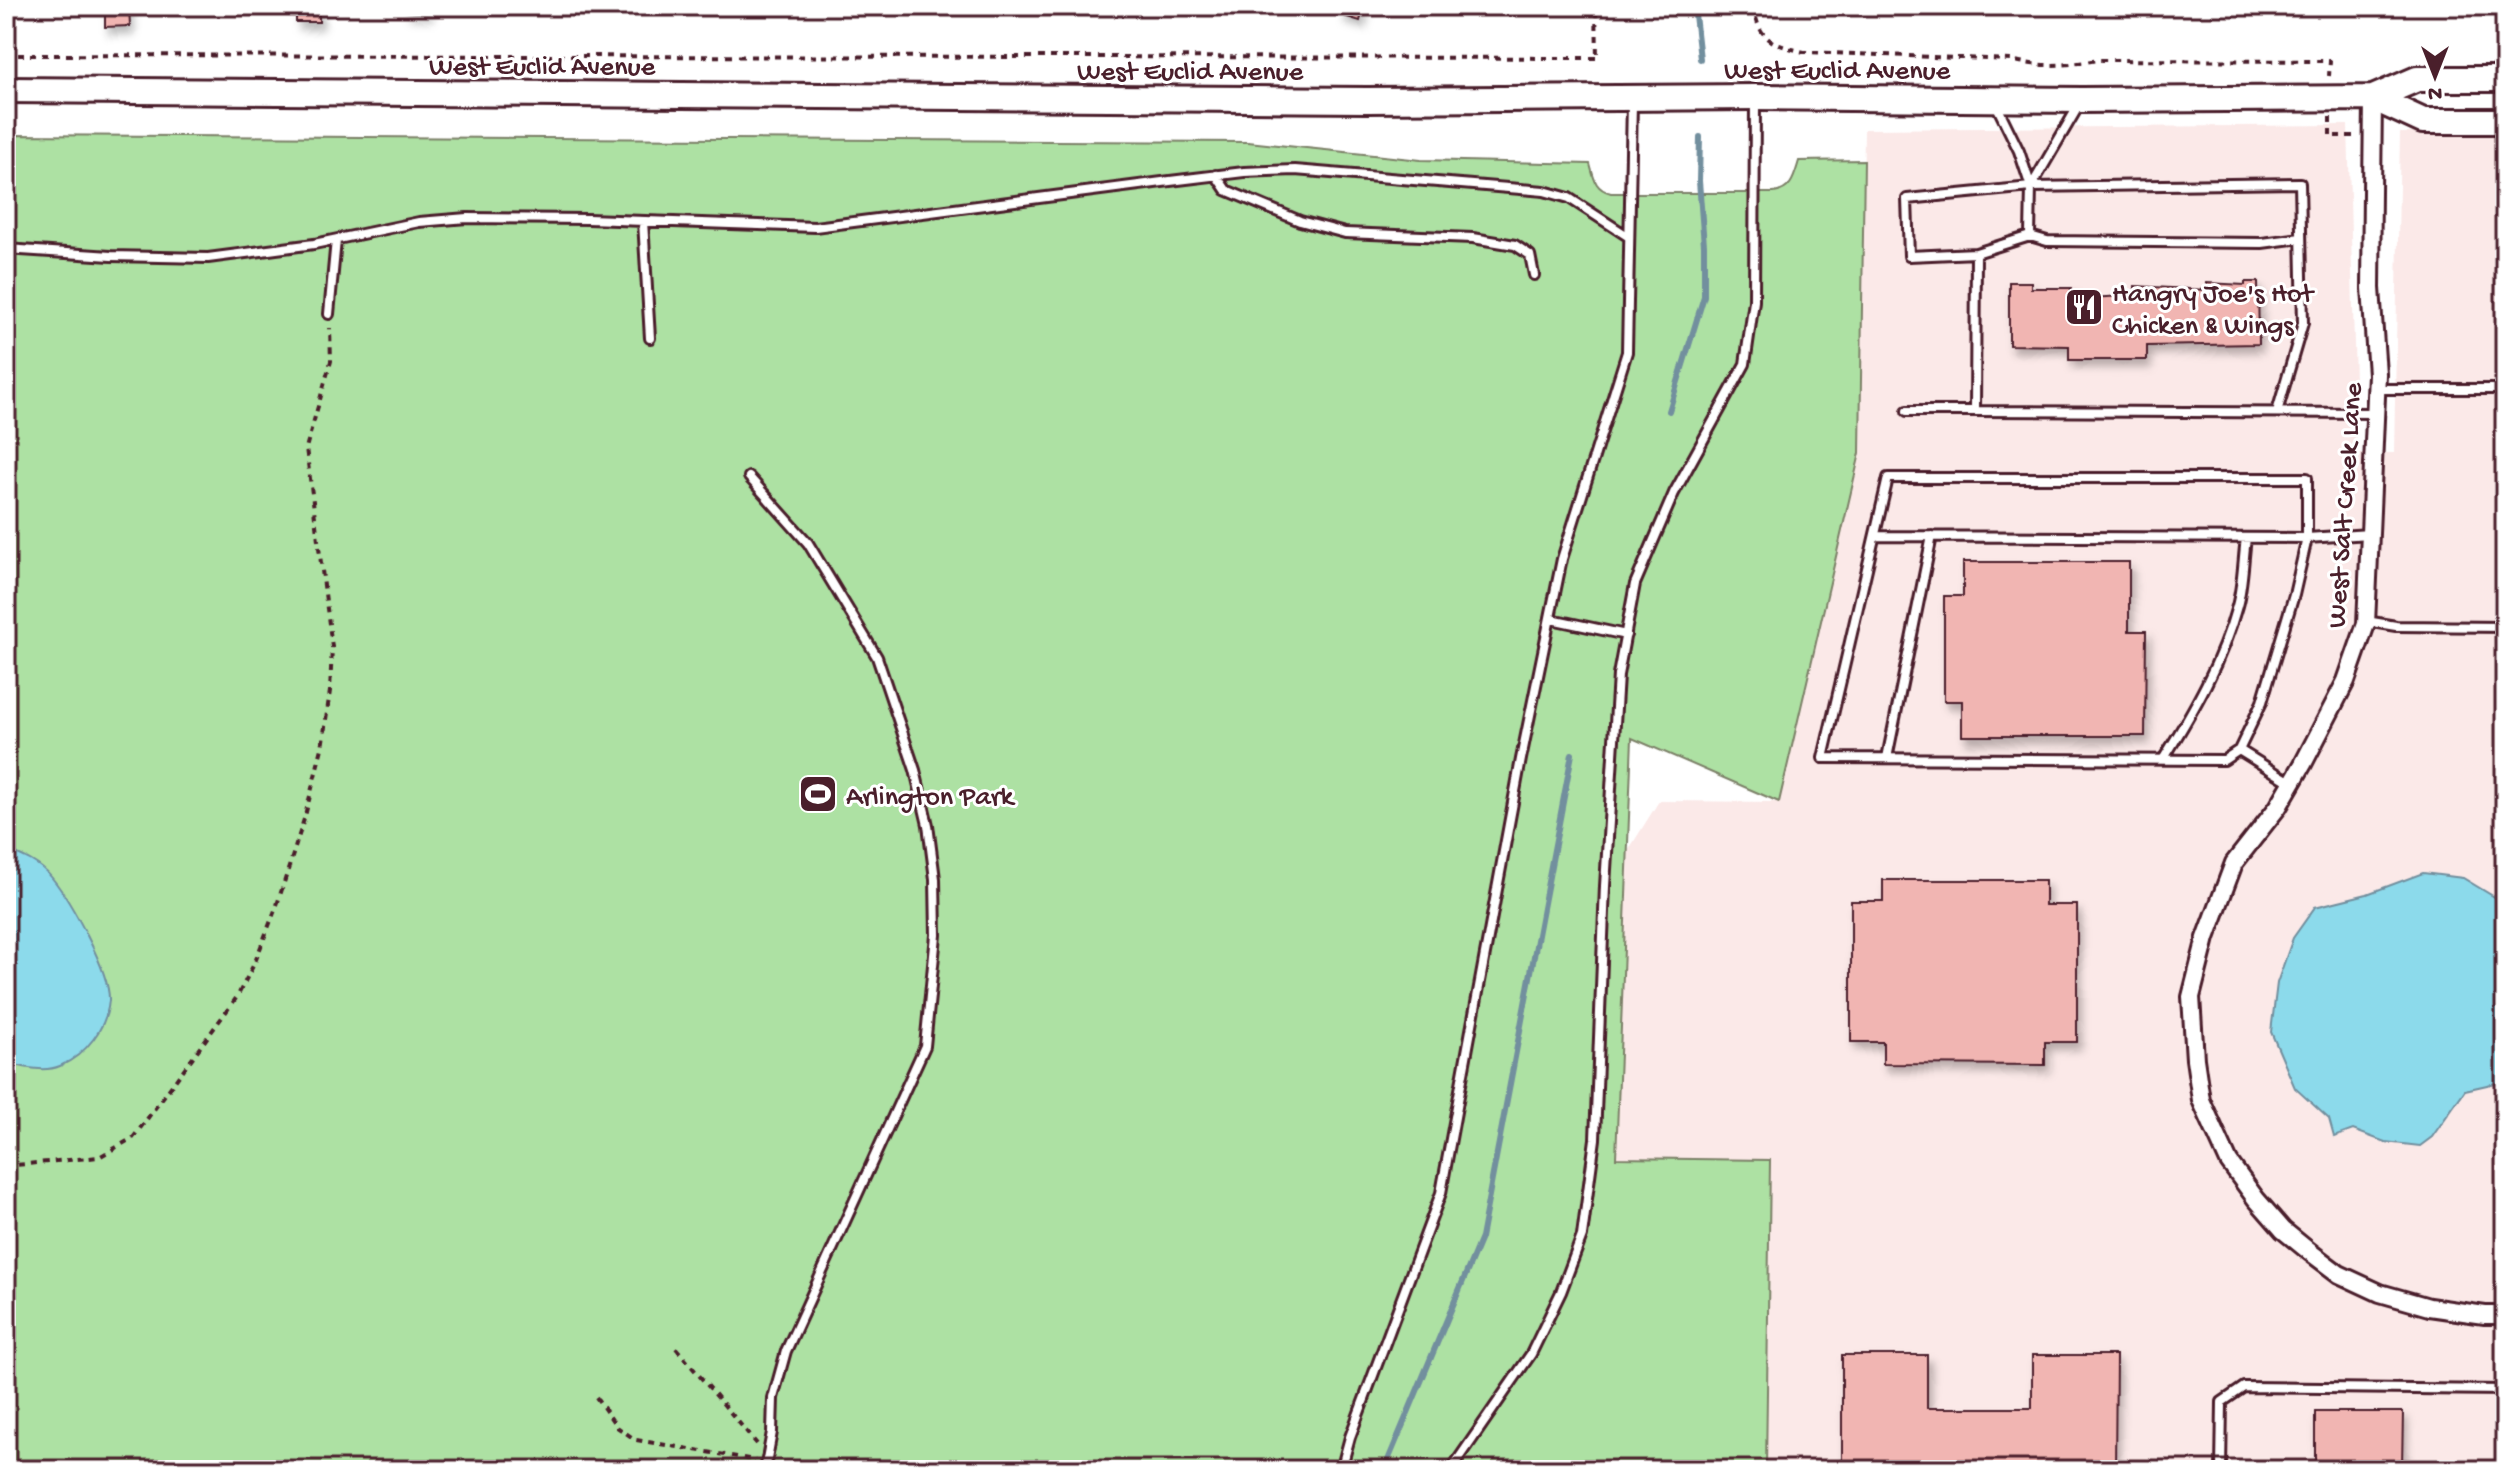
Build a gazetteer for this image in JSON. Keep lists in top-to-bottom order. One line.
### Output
{"streets":{"main road":["West Euclid Avenue"],"street":["West Salt Creek Lane"]},"crossings":[["West Euclid Avenue","West Salt Creek Lane"]],"places":{"restaurant":["Hangry Joe's Hot Chicken & Wings"],"sports":["Arlington Park"]},"north":"bottom"}
